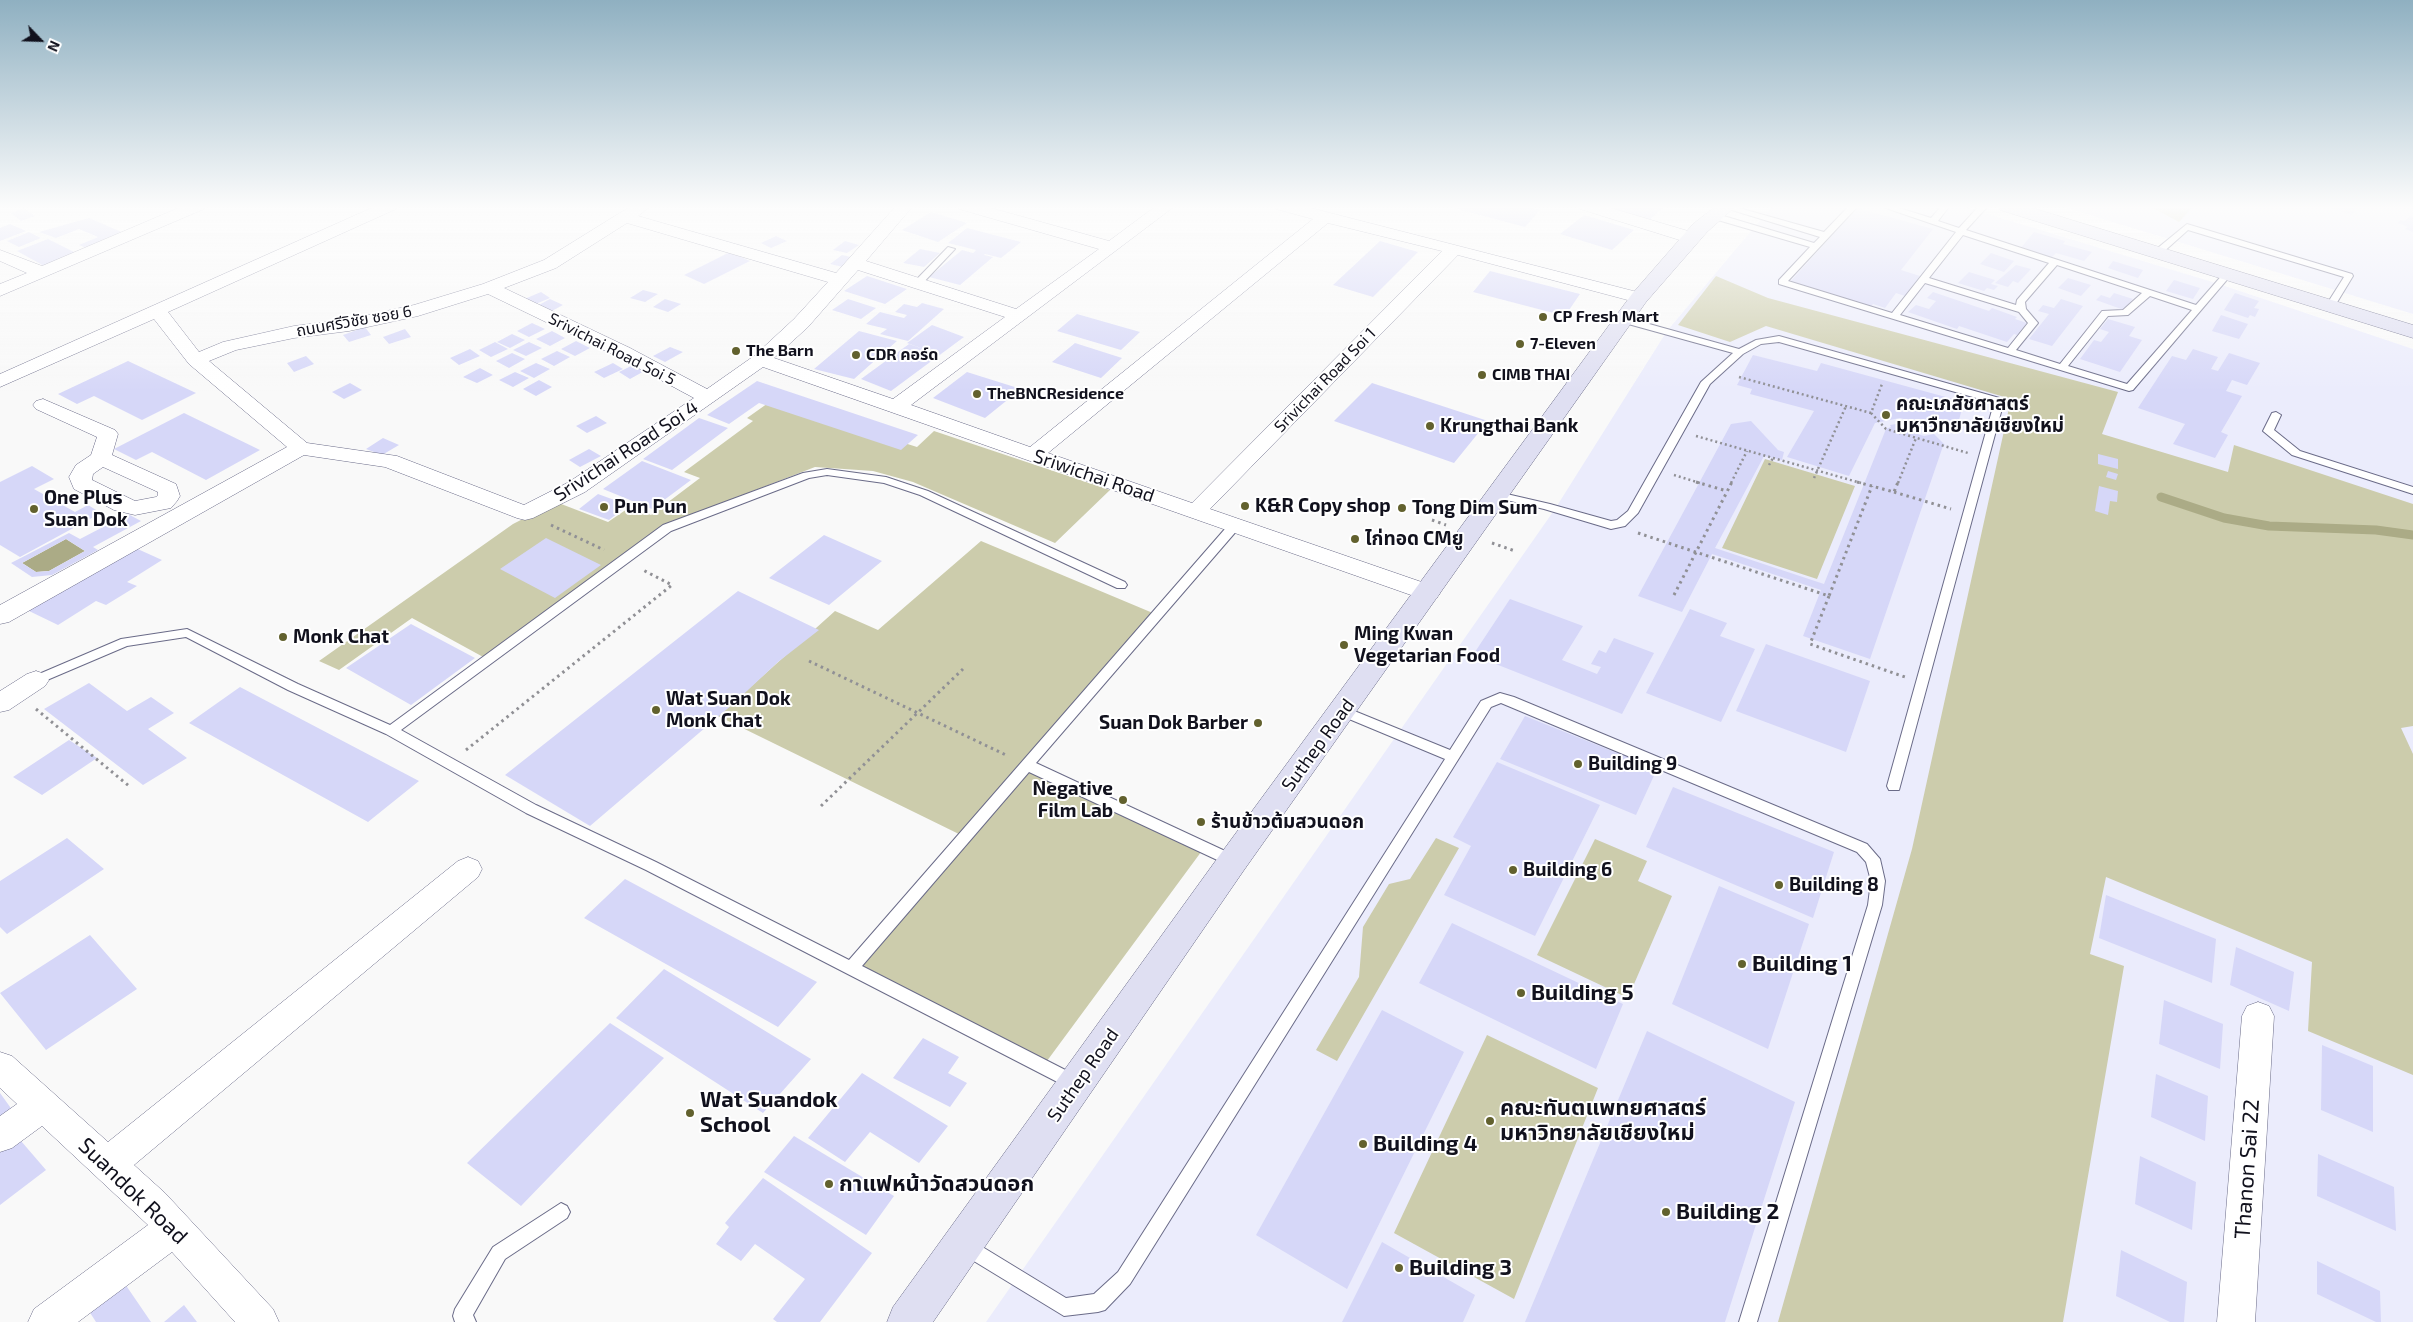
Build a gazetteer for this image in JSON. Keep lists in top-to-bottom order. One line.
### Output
{"streets":{"main road":["Suthep Road"],"street":["ถนนศรีวิชัย ซอย 6","Srivichai Road Soi 5","Srivichai Road Soi 1","Srivichai Road Soi 4","Sriwichai Road","Thanon Sai 22","Suandok Road"]},"crossings":[["ถนนศรีวิชัย ซอย 6","Srivichai Road Soi 5"],["Srivichai Road Soi 5","Srivichai Road Soi 4"],["Srivichai Road Soi 1","Sriwichai Road"],["Srivichai Road Soi 4","Sriwichai Road"],["Sriwichai Road","Suthep Road"]],"places":["CP Fresh Mart","7-Eleven","The Barn","CDR คอร์ด","CIMB THAI","TheBNCResidence","คณะเภสัชศาสตร์ มหาวืทยาลัยเชียงใหม่","Krungthai Bank","K&R Copy shop","Pun Pun","Tong Dim Sum","One Plus Suan Dok","ไก่ทอด CMยู","Monk Chat","Ming Kwan Vegetarian Food","Wat Suan Dok Monk Chat","Suan Dok Barber","Building 9","Negative Film Lab","ร้านข้าวต้มสวนดอก","Building 6","Building 8","Building 1","Building 5","Wat Suandok School","คณะทันตแพทยศาสตร์ มหาวิทยาลัยเชียงใหม่","Building 4","กาแฟหน้าวัดสวนดอก","Building 2","Building 3"],"north":"bottom right"}
